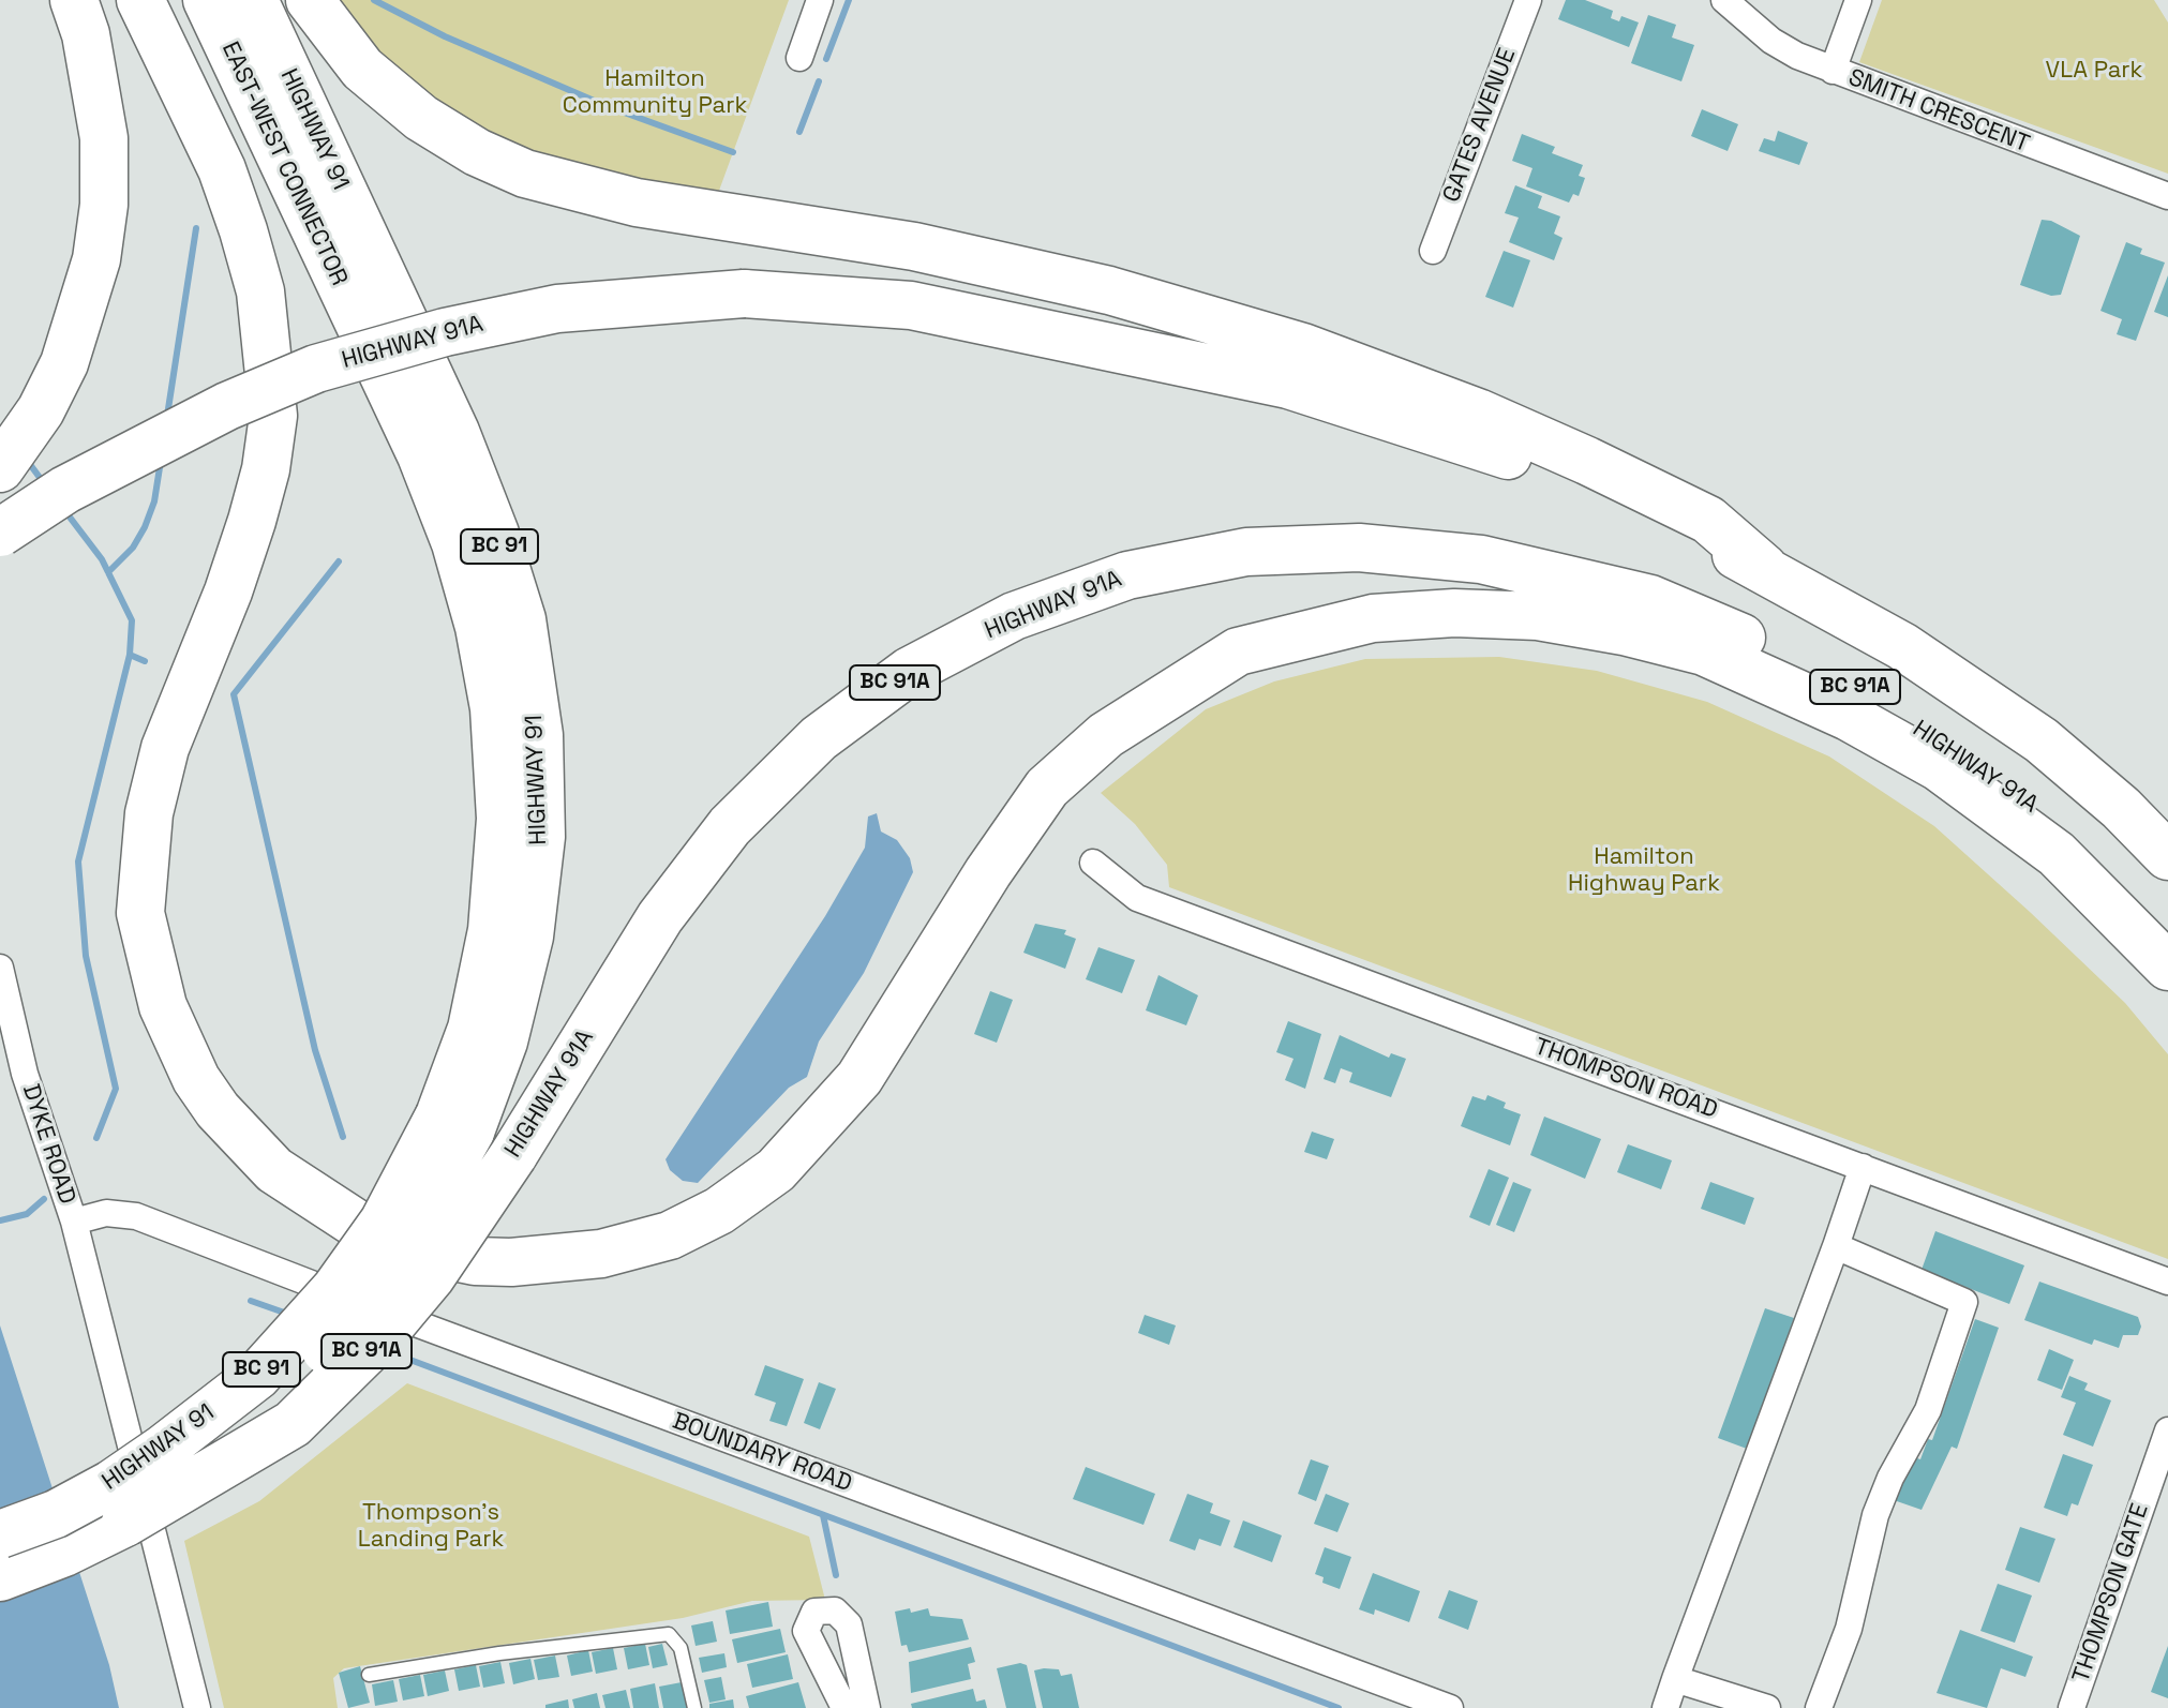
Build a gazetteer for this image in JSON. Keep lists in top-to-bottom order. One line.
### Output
{"streets":{"highway":["HIGHWAY 91","EAST-WEST CONNECTOR","HIGHWAY 91A","BC 91","BC 91A"],"street":["SMITH CRESCENT","GATES AVENUE","THOMPSON ROAD","DYKE ROAD","BOUNDARY ROAD","THOMPSON GATE"]},"crossings":[["HIGHWAY 91","EAST-WEST CONNECTOR"],["HIGHWAY 91","HIGHWAY 91A"],["DYKE ROAD","BOUNDARY ROAD"]],"parks":["VLA Park","Hamilton Community Park","Hamilton Highway Park","Thompson's Landing Park"]}
